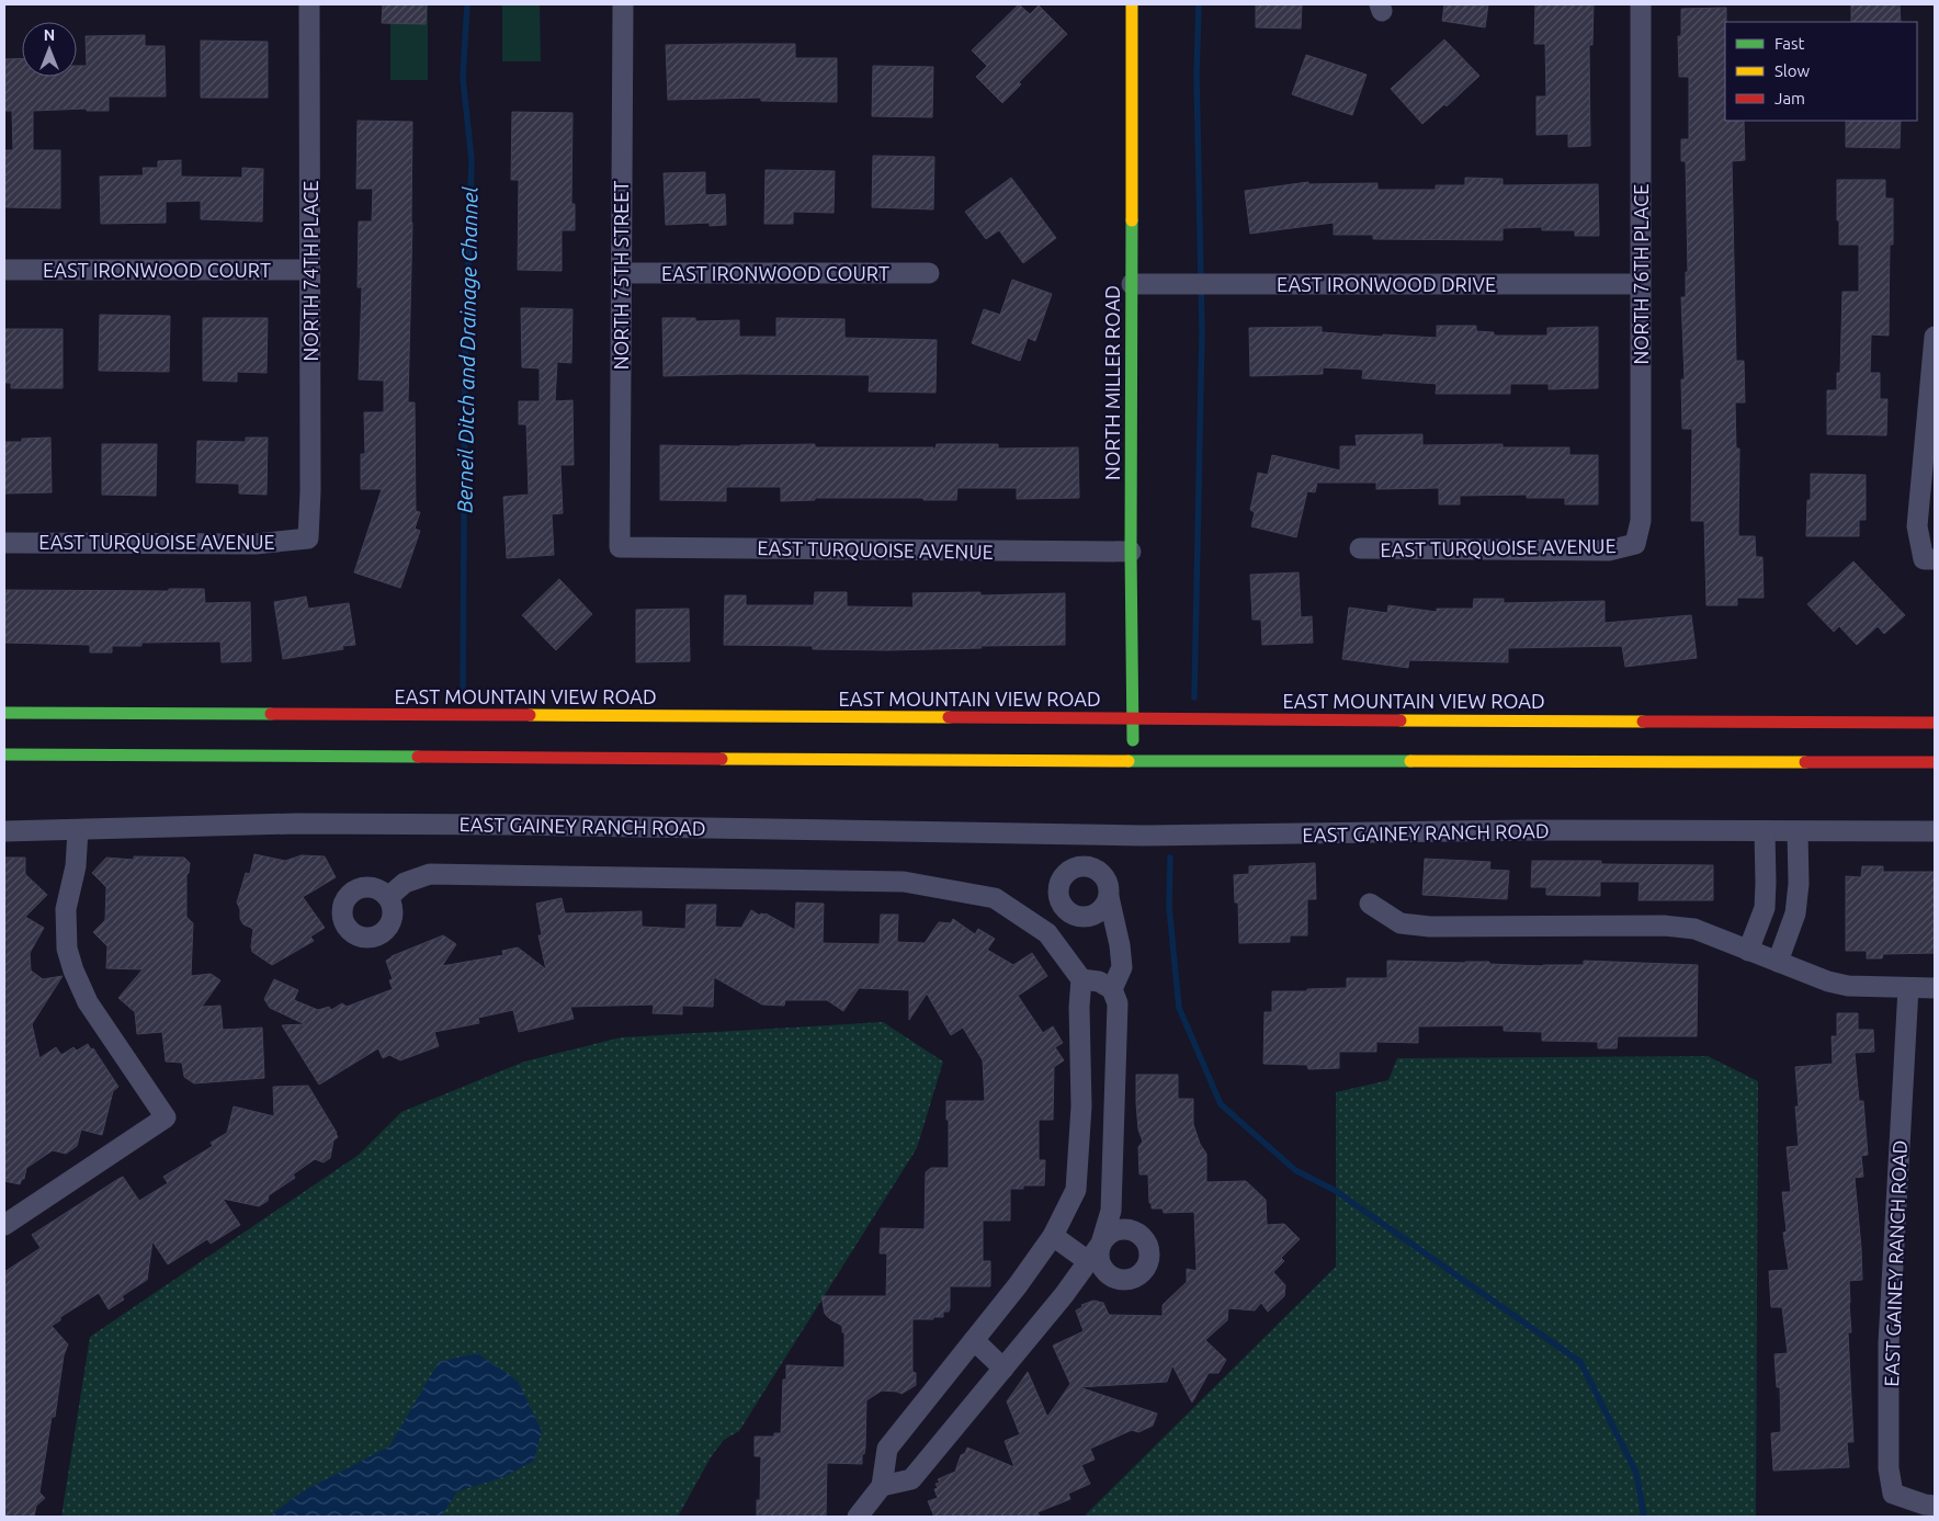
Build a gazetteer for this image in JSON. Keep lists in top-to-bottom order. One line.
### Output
{"streets":{"main road":["NORTH MILLER ROAD","EAST MOUNTAIN VIEW ROAD"],"street":["EAST IRONWOOD COURT","NORTH 74TH PLACE","NORTH 76TH PLACE","NORTH 75TH STREET","EAST IRONWOOD DRIVE","EAST TURQUOISE AVENUE","EAST GAINEY RANCH ROAD"]},"crossings":[["EAST IRONWOOD COURT","NORTH 74TH PLACE"],["EAST IRONWOOD COURT","NORTH 75TH STREET"],["NORTH 74TH PLACE","EAST TURQUOISE AVENUE"],["NORTH 76TH PLACE","EAST IRONWOOD DRIVE"],["NORTH 76TH PLACE","EAST TURQUOISE AVENUE"],["NORTH 75TH STREET","EAST TURQUOISE AVENUE"],["EAST IRONWOOD DRIVE","NORTH MILLER ROAD"],["NORTH MILLER ROAD","EAST TURQUOISE AVENUE"],["NORTH MILLER ROAD","EAST MOUNTAIN VIEW ROAD"]],"water":["Berneil Ditch and Drainage Channel"],"legend":["Fast","Slow","Jam"],"north":"top"}
